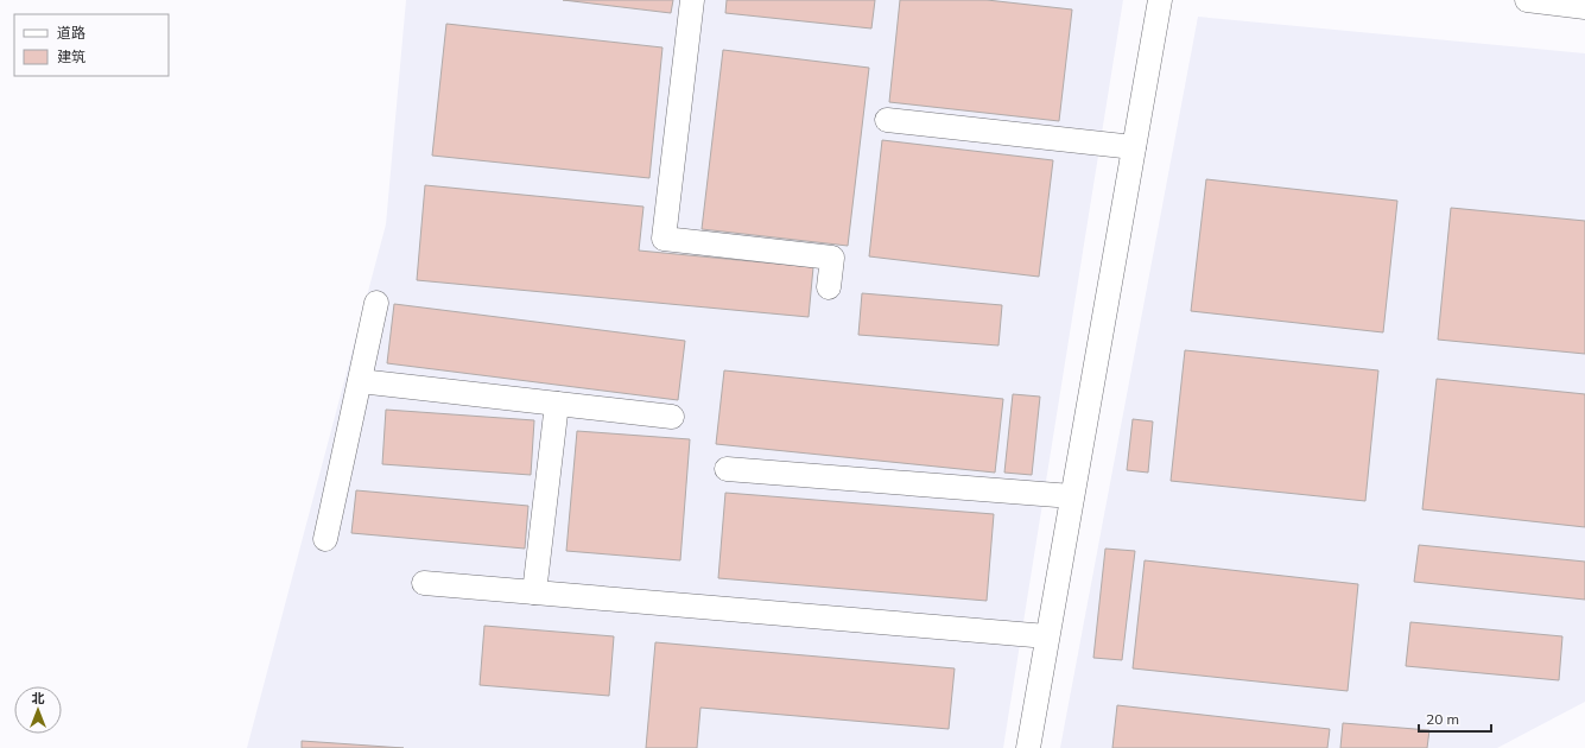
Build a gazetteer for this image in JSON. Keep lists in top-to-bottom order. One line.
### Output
{"legend":["道路","建筑"],"scale_bar":"20 m","north":"top"}
